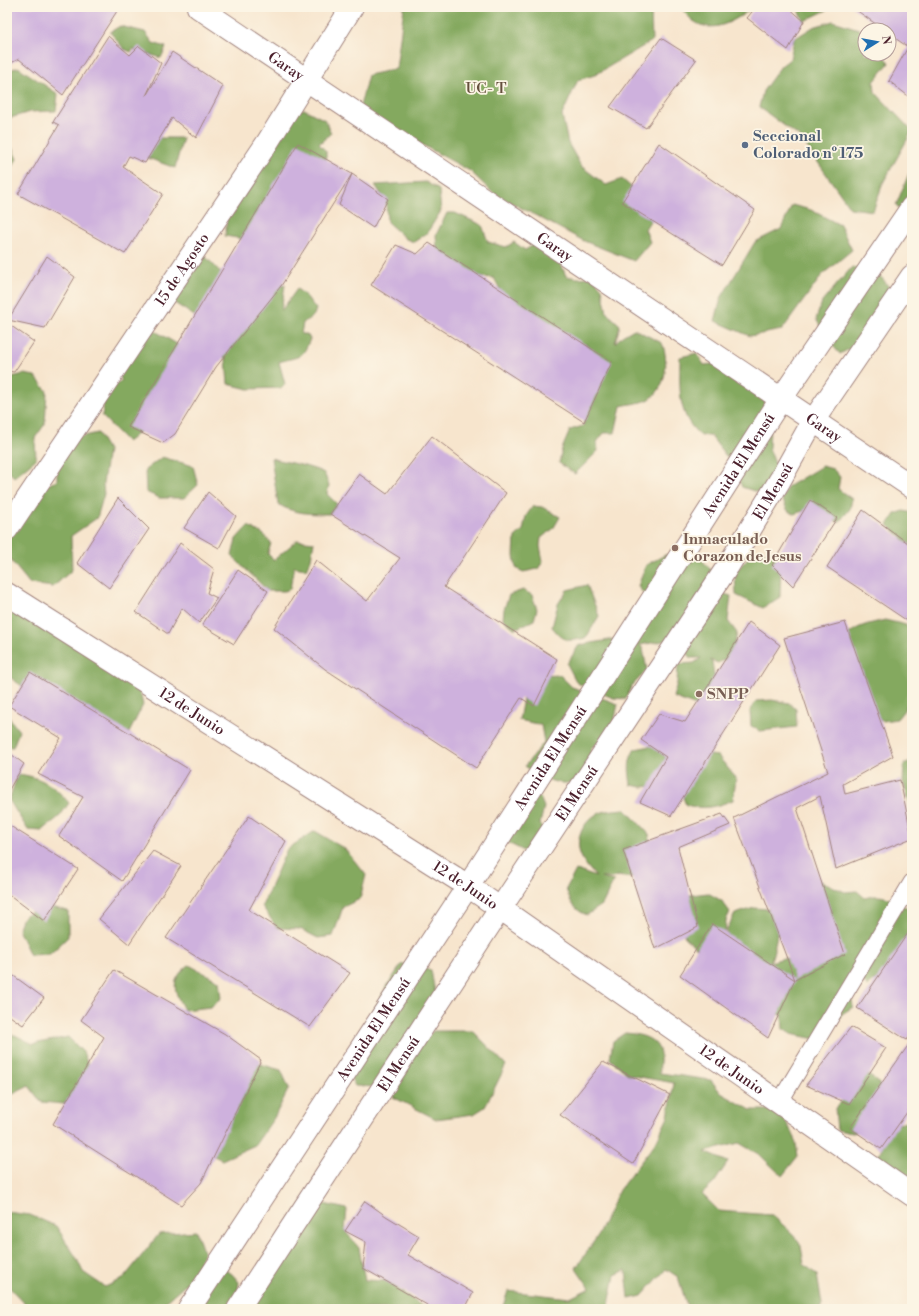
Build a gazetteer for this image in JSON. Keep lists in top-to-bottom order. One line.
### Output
{"streets":{"street":["Garay","15 de Agosto","Avenida El Mensú","El Mensú","12 de Junio"]},"crossings":[["Garay","15 de Agosto"],["Garay","Avenida El Mensú"],["Garay","El Mensú"],["Avenida El Mensú","12 de Junio"],["El Mensú","12 de Junio"]],"parks":["UC- T"],"places":["Seccional Colorado nº 175","Inmaculado Corazon de Jesus","SNPP"],"north":"right"}
